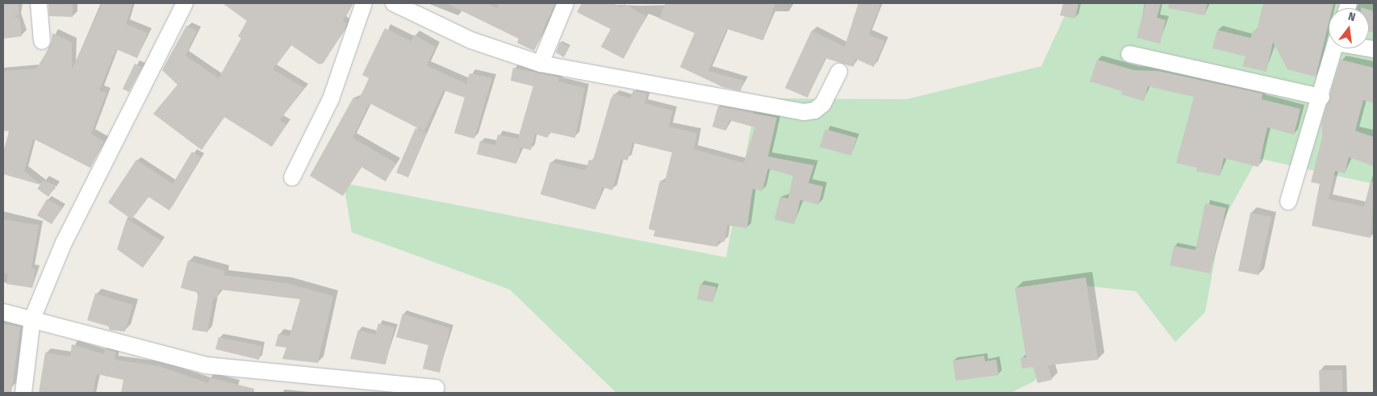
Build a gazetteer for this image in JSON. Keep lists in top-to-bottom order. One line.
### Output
{"north":"top"}
